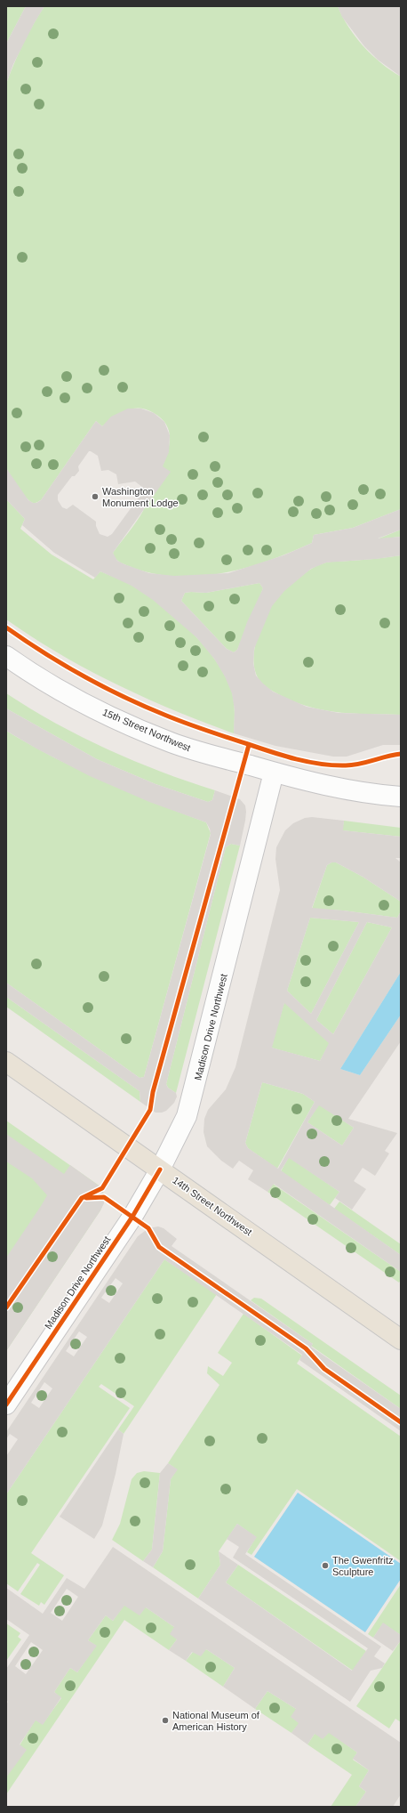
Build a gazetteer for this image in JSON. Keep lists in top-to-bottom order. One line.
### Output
{"streets":{"highway":["14th Street Northwest"],"street":["15th Street Northwest","Madison Drive Northwest"]},"crossings":[["15th Street Northwest","Madison Drive Northwest"],["Madison Drive Northwest","14th Street Northwest"]],"places":["Washington Monument Lodge","The Gwenfritz Sculpture","National Museum of American History"]}
